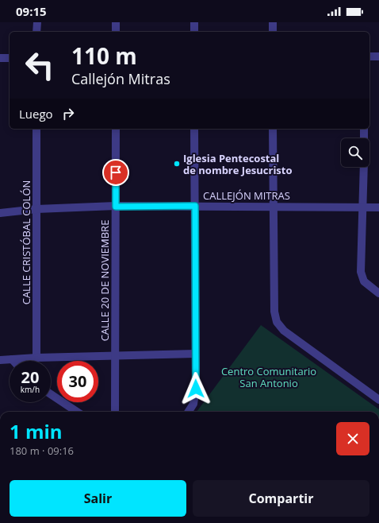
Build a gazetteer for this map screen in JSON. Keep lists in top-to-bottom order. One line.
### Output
{"streets":{"street":["CALLEJÓN MITRAS","CALLE CRISTÓBAL COLÓN","CALLE 20 DE NOVIEMBRE"]},"crossings":[["CALLEJÓN MITRAS","CALLE CRISTÓBAL COLÓN"],["CALLEJÓN MITRAS","CALLE 20 DE NOVIEMBRE"]],"parks":["Centro Comunitario San Antonio"],"places":["Iglesia Pentecostal de nombre Jesucristo"],"page":{"status":"09:15","turn":["110 m","Callejón Mitras"],"then":"Luego","speed":"20 km/h","limit":"30","heading":["1 min","180 m · 09:16"],"buttons":["Salir","Compartir"]}}
